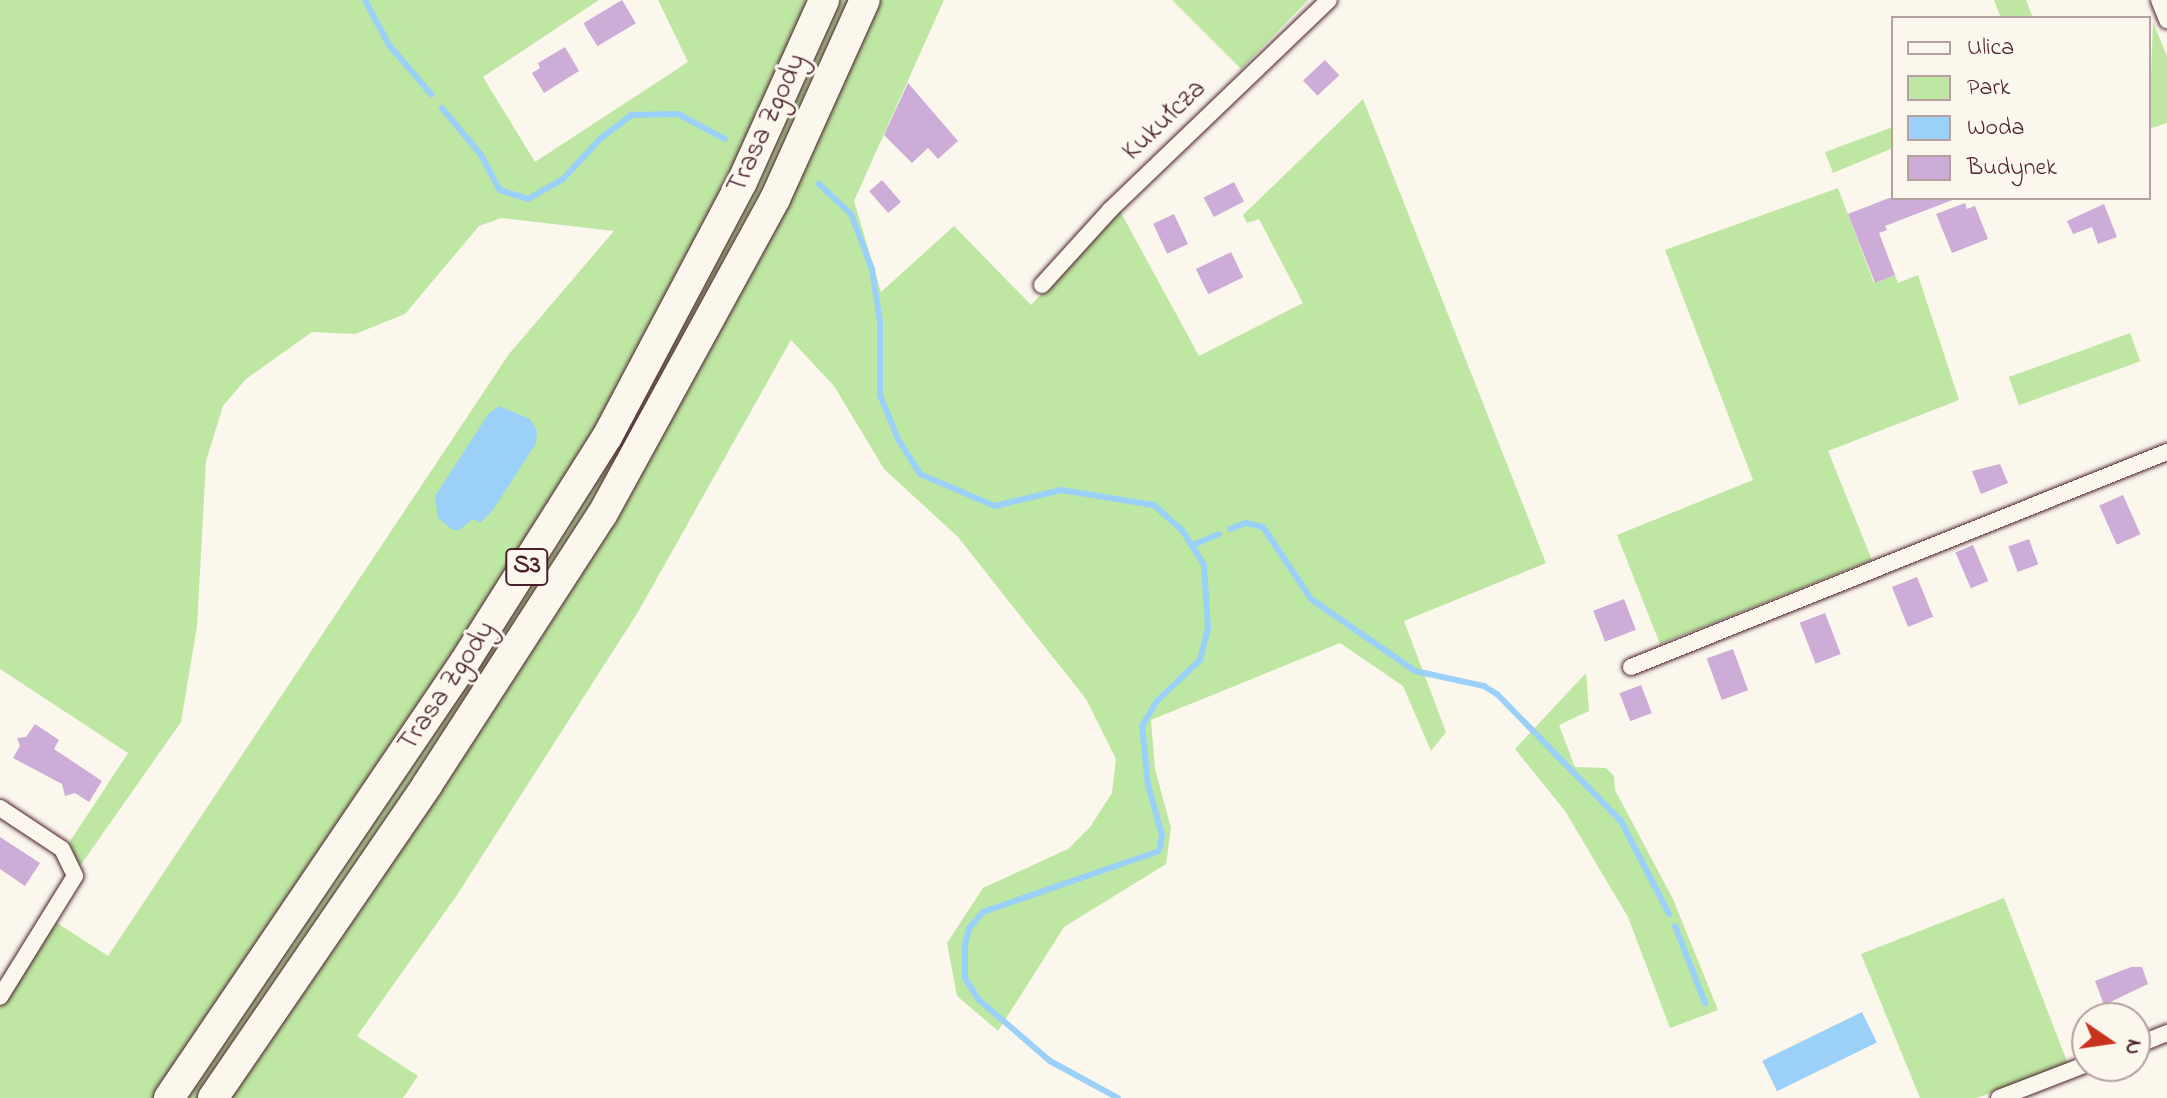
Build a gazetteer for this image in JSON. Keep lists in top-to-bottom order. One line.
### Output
{"streets":{"highway":["Trasa Zgody","S3"],"street":["Kukułcza"]},"legend":["Ulica","Park","Woda","Budynek"],"north":"right"}
